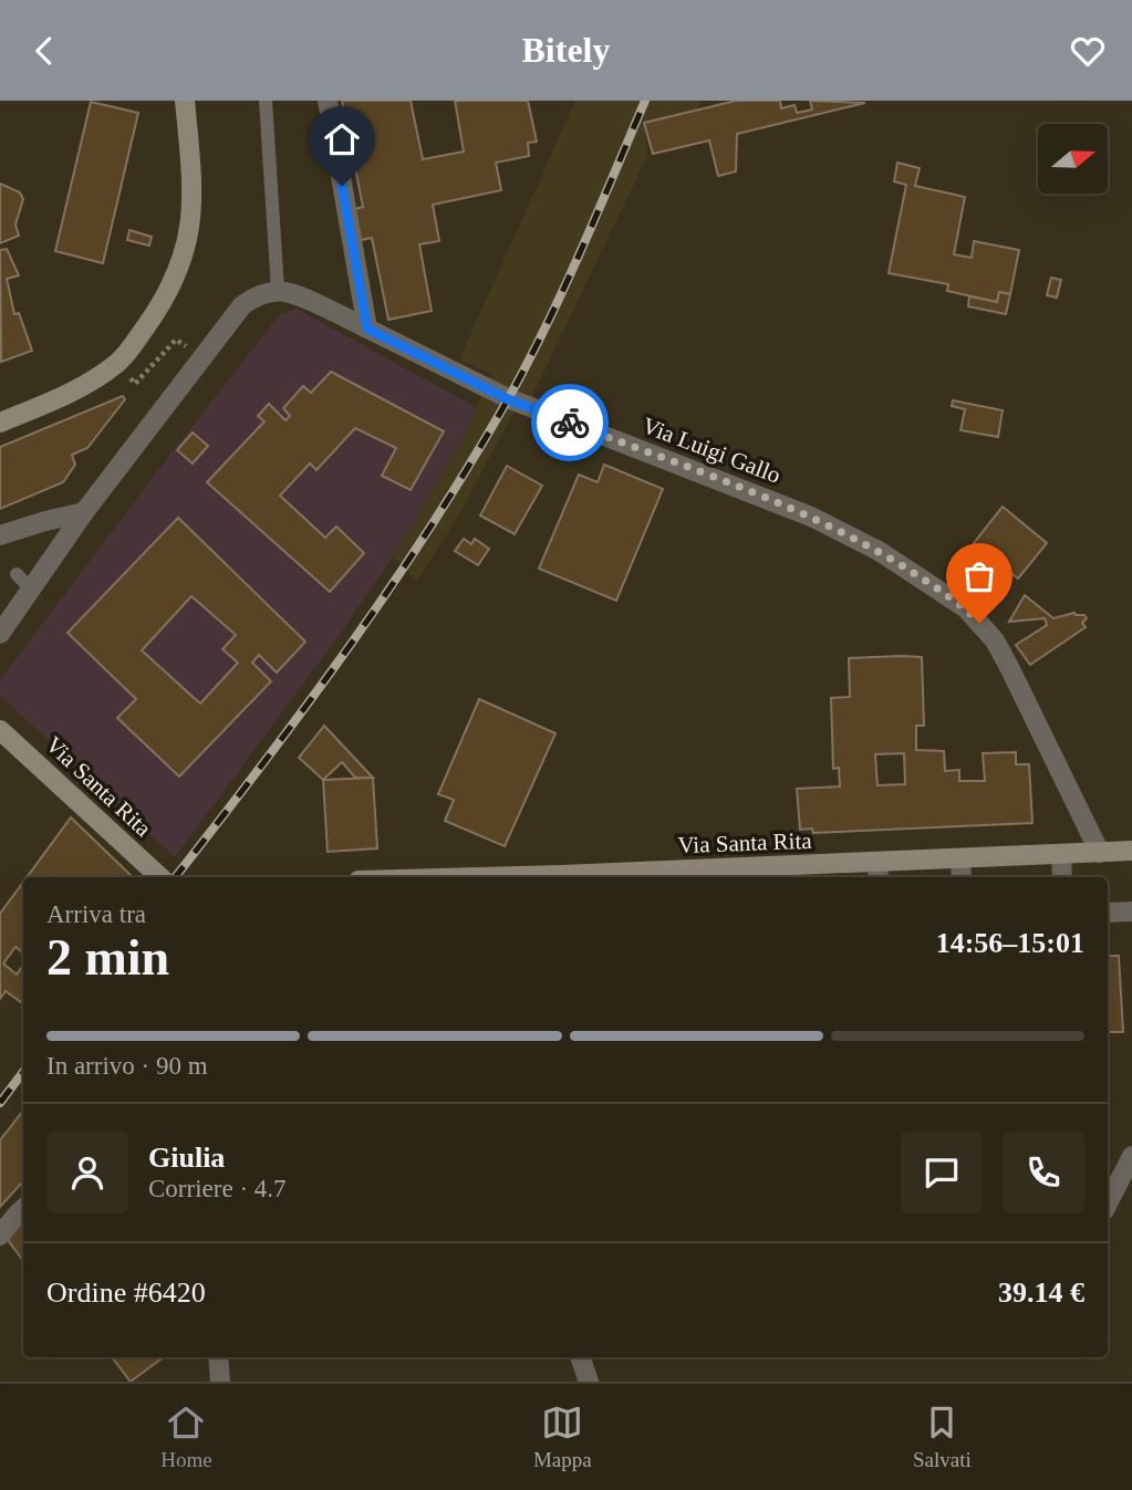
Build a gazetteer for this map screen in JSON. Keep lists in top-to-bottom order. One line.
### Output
{"streets":{"street":["Via Luigi Gallo","Via Santa Rita"]},"crossings":[["Via Luigi Gallo","Via Santa Rita"]],"north":"right","page":{"header":"Bitely","heading":["2 min","Arriva tra","14:56–15:01"],"panel":["Giulia","Corriere · 4.7","Ordine #6420","39.14 €"],"bar":"In arrivo · 90 m","tabs":["Home","Mappa","Salvati"]}}
